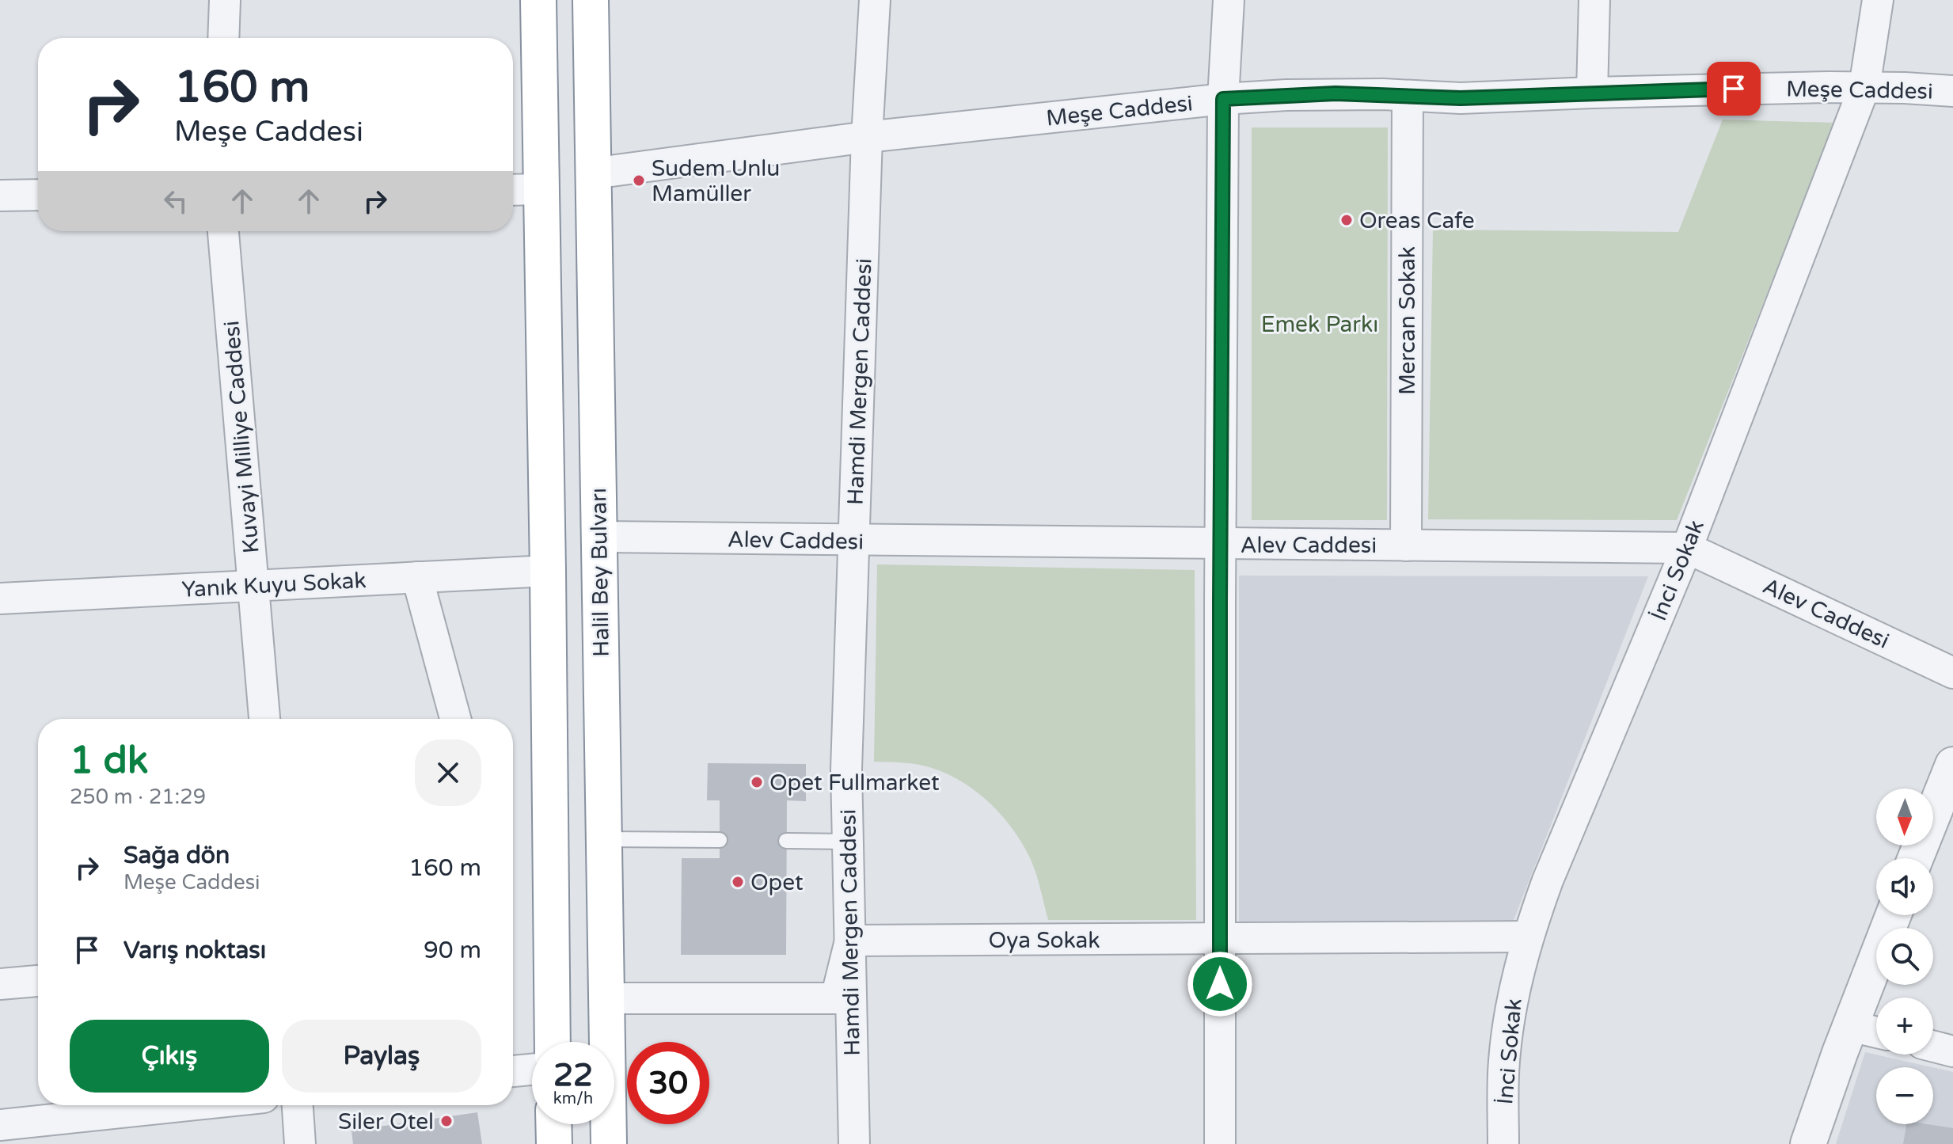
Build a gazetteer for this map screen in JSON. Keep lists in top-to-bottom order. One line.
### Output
{"streets":{"highway":["Halil Bey Bulvarı"],"street":["Meşe Caddesi","Mercan Sokak","Hamdi Mergen Caddesi","Kuvayi Milliye Caddesi","Alev Caddesi","İnci Sokak","Yanık Kuyu Sokak","Oya Sokak"]},"crossings":[["Meşe Caddesi","Mercan Sokak"],["Meşe Caddesi","Hamdi Mergen Caddesi"],["Meşe Caddesi","İnci Sokak"],["Meşe Caddesi","Halil Bey Bulvarı"],["Mercan Sokak","Alev Caddesi"],["Hamdi Mergen Caddesi","Alev Caddesi"],["Hamdi Mergen Caddesi","Oya Sokak"],["Kuvayi Milliye Caddesi","Yanık Kuyu Sokak"],["Alev Caddesi","İnci Sokak"],["Alev Caddesi","Halil Bey Bulvarı"],["İnci Sokak","Oya Sokak"]],"parks":["Emek Parkı"],"places":["Sudem Unlu Mamüller","Oreas Cafe","Opet Fullmarket","Opet","Siler Otel"],"north":"bottom","page":{"turn":["160 m","Meşe Caddesi"],"heading":["1 dk","250 m · 21:29"],"map_buttons":["+","−"],"list":[{"name":"Sağa dön","note":"Meşe Caddesi","value":"160 m"},{"name":"Varış noktası","value":"90 m"}],"buttons":["Çıkış","Paylaş"],"speed":"22 km/h","limit":"30"}}
